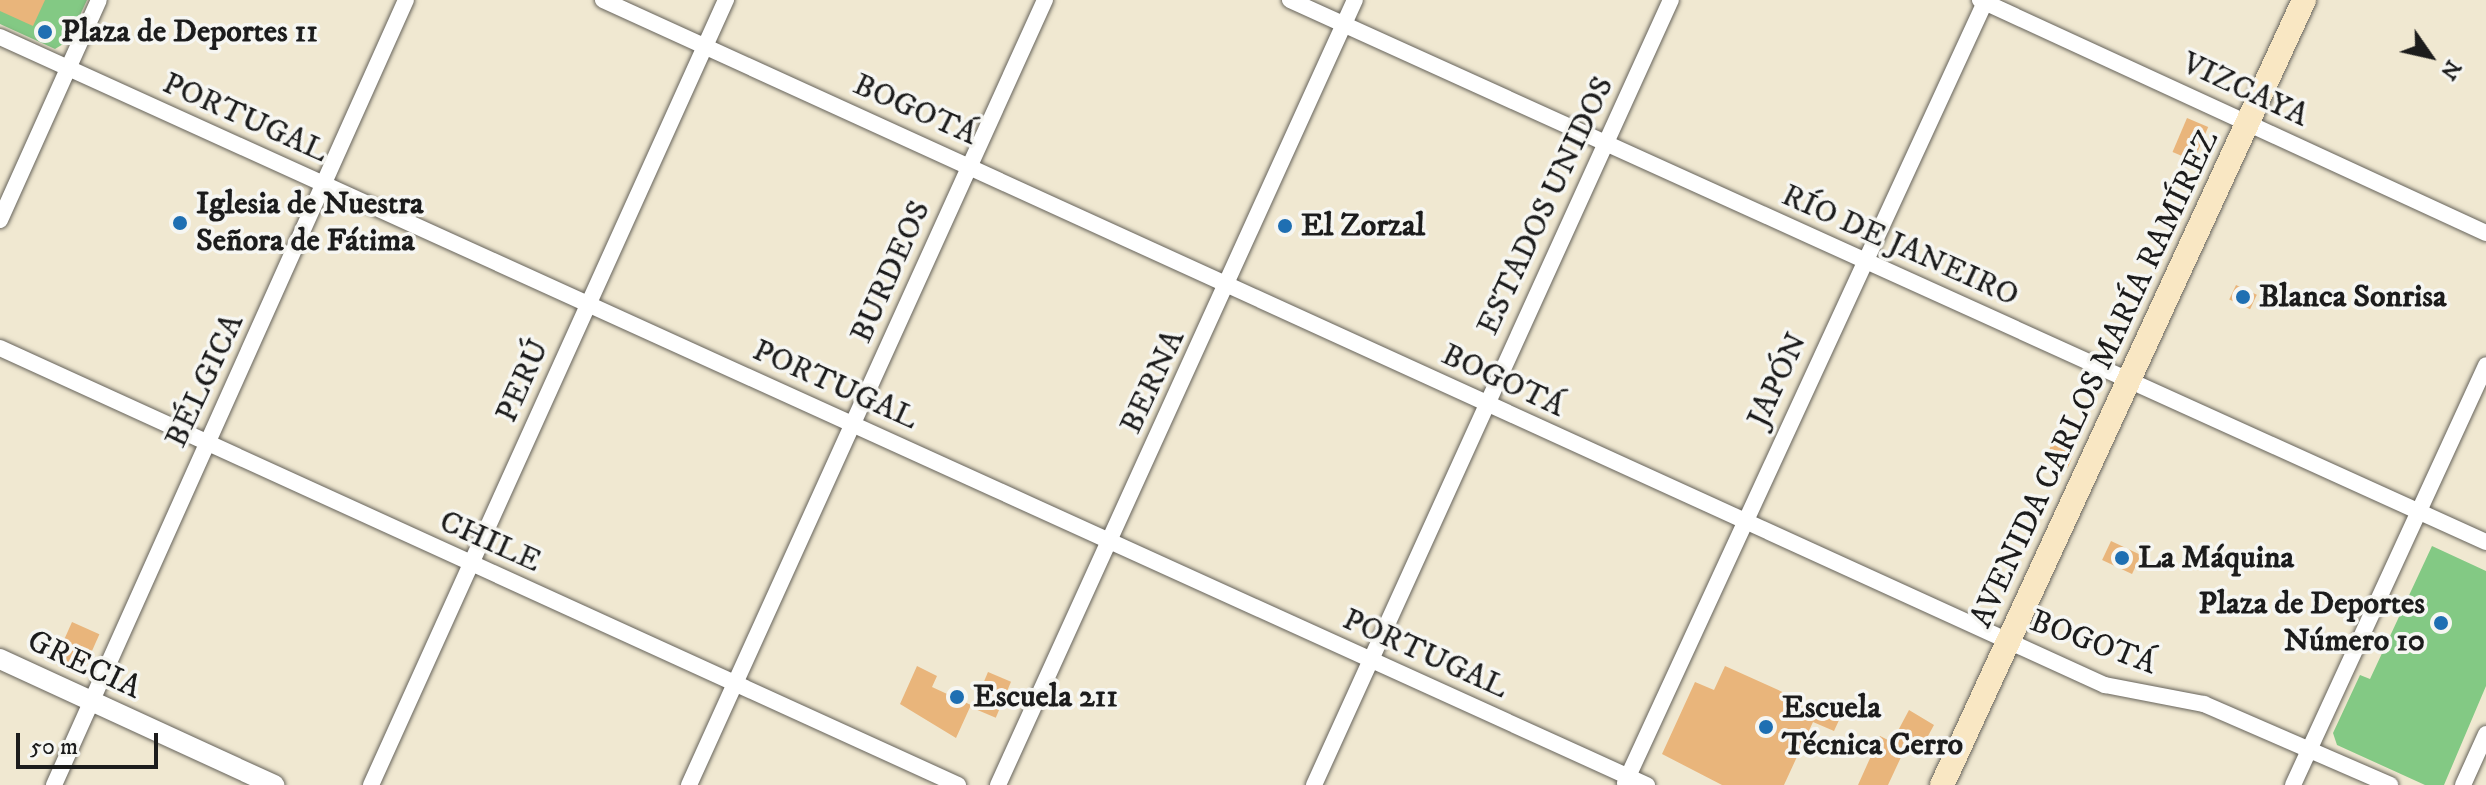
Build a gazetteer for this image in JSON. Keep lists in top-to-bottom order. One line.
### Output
{"streets":{"main road":["AVENIDA CARLOS MARÍA RAMÍREZ"],"street":["VIZCAYA","BOGOTÁ","PORTUGAL","ESTADOS UNIDOS","RÍO DE JANEIRO","BURDEOS","JAPÓN","BÉLGICA","PERÚ","BERNA","CHILE","GRECIA"]},"crossings":[["VIZCAYA","AVENIDA CARLOS MARÍA RAMÍREZ"],["VIZCAYA","JAPÓN"],["BOGOTÁ","ESTADOS UNIDOS"],["BOGOTÁ","BURDEOS"],["BOGOTÁ","AVENIDA CARLOS MARÍA RAMÍREZ"],["BOGOTÁ","JAPÓN"],["BOGOTÁ","PERÚ"],["BOGOTÁ","BERNA"],["PORTUGAL","ESTADOS UNIDOS"],["PORTUGAL","BURDEOS"],["PORTUGAL","JAPÓN"],["PORTUGAL","BÉLGICA"],["PORTUGAL","PERÚ"],["PORTUGAL","BERNA"],["ESTADOS UNIDOS","RÍO DE JANEIRO"],["RÍO DE JANEIRO","AVENIDA CARLOS MARÍA RAMÍREZ"],["RÍO DE JANEIRO","JAPÓN"],["RÍO DE JANEIRO","BERNA"],["BURDEOS","CHILE"],["BÉLGICA","CHILE"],["BÉLGICA","GRECIA"],["PERÚ","CHILE"]],"places":["Plaza de Deportes 11","Iglesia de Nuestra Señora de Fátima","El Zorzal","Blanca Sonrisa","La Máquina","Plaza de Deportes Número 10","Escuela 211","Escuela Técnica Cerro"],"scale_bar":"50 m","north":"bottom right"}
